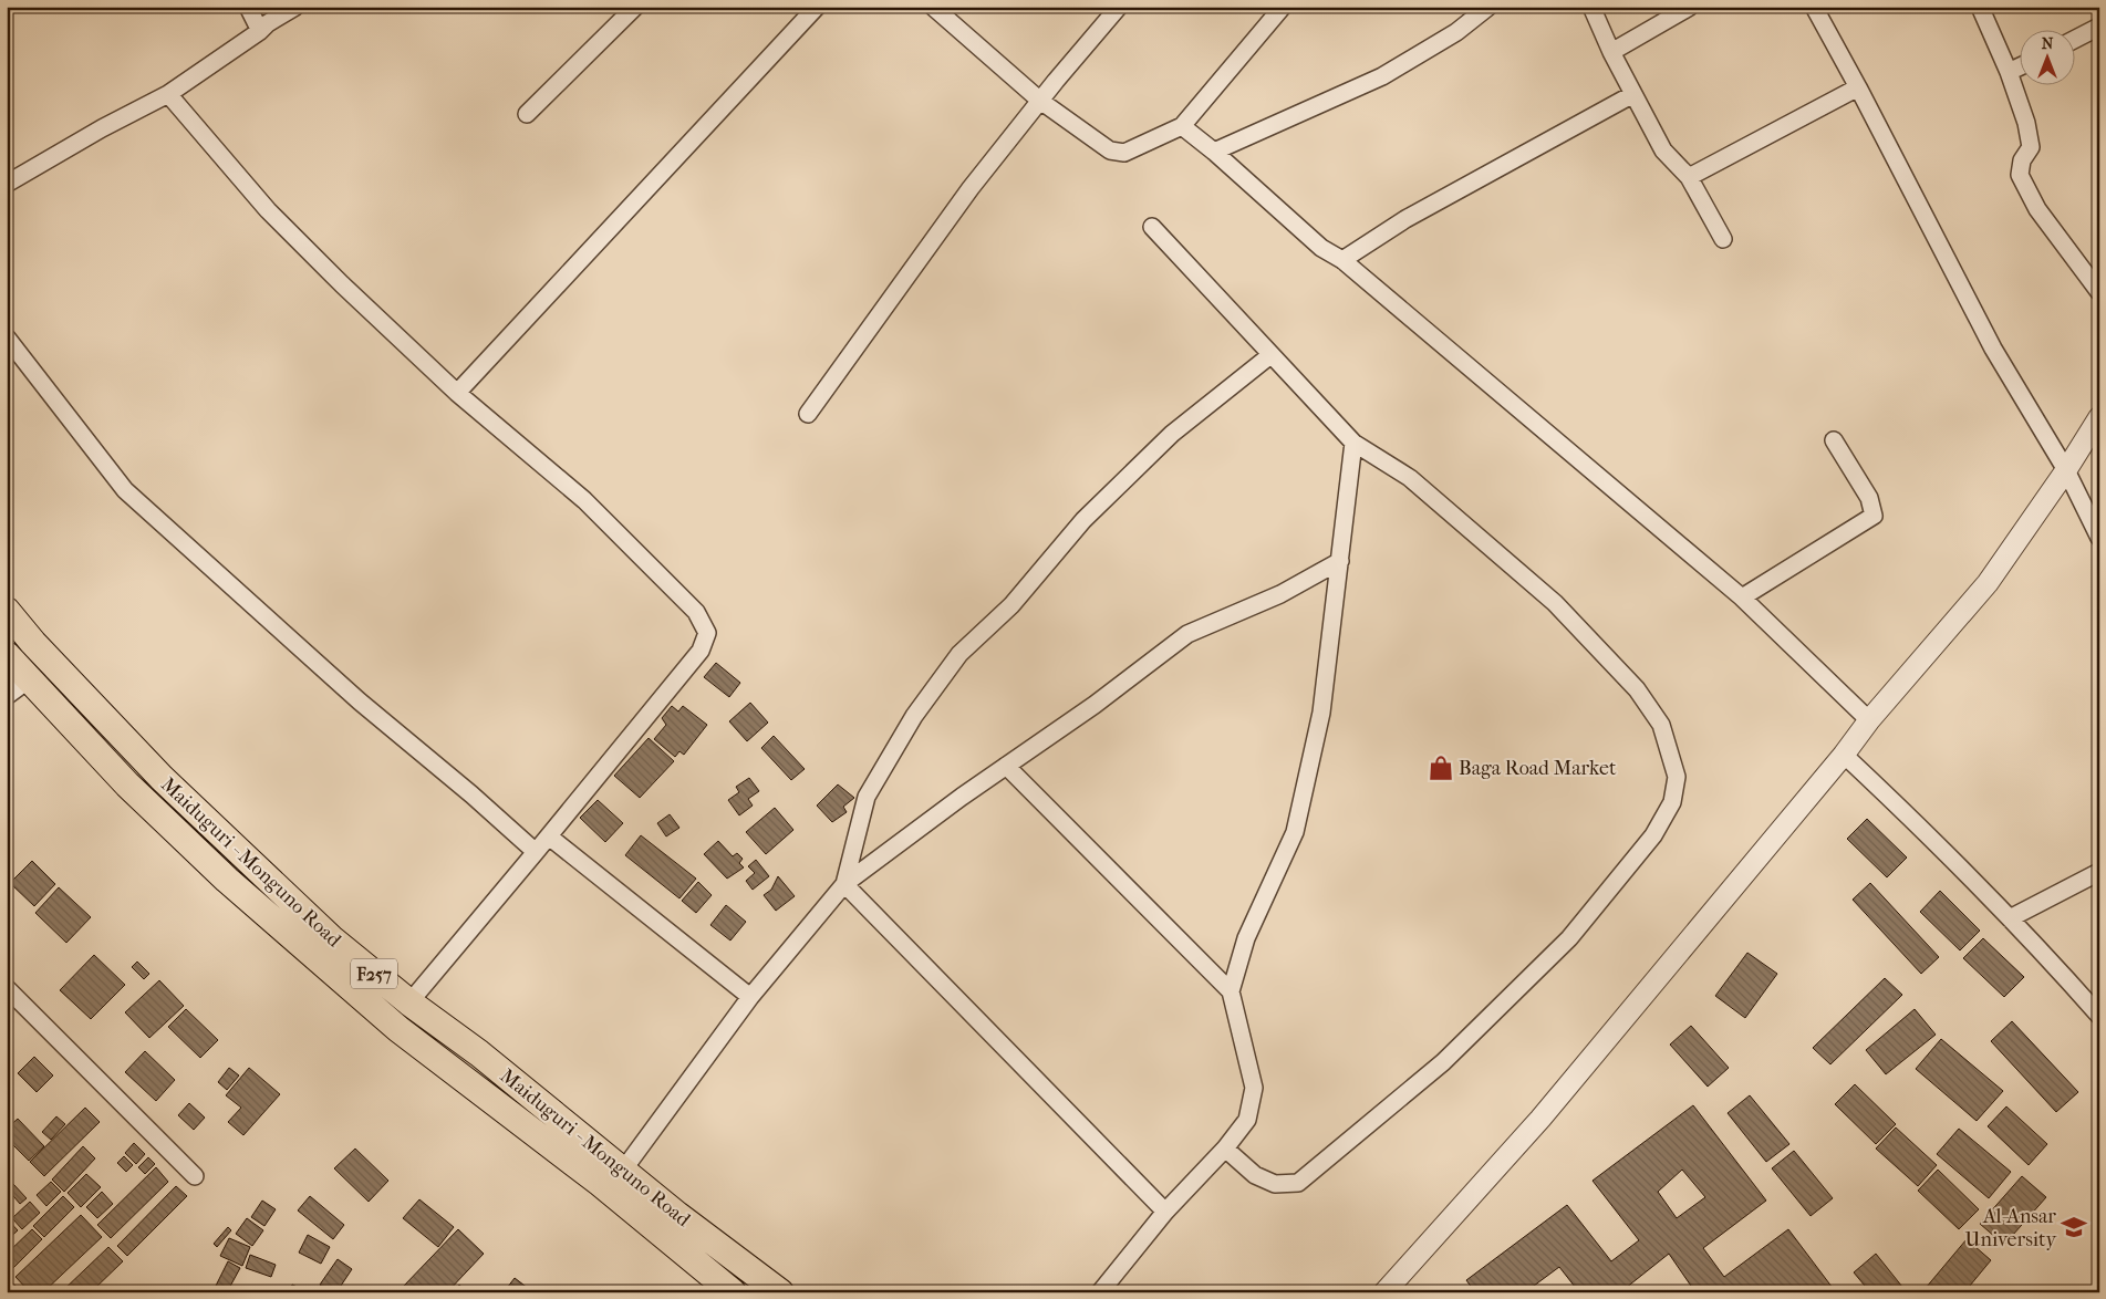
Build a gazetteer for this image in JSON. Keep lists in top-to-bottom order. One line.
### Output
{"streets":{"main road":["Maiduguri - Monguno Road","F257"]},"places":{"shop":["Baga Road Market"],"school or university":["Al-Ansar University"]},"north":"top"}
